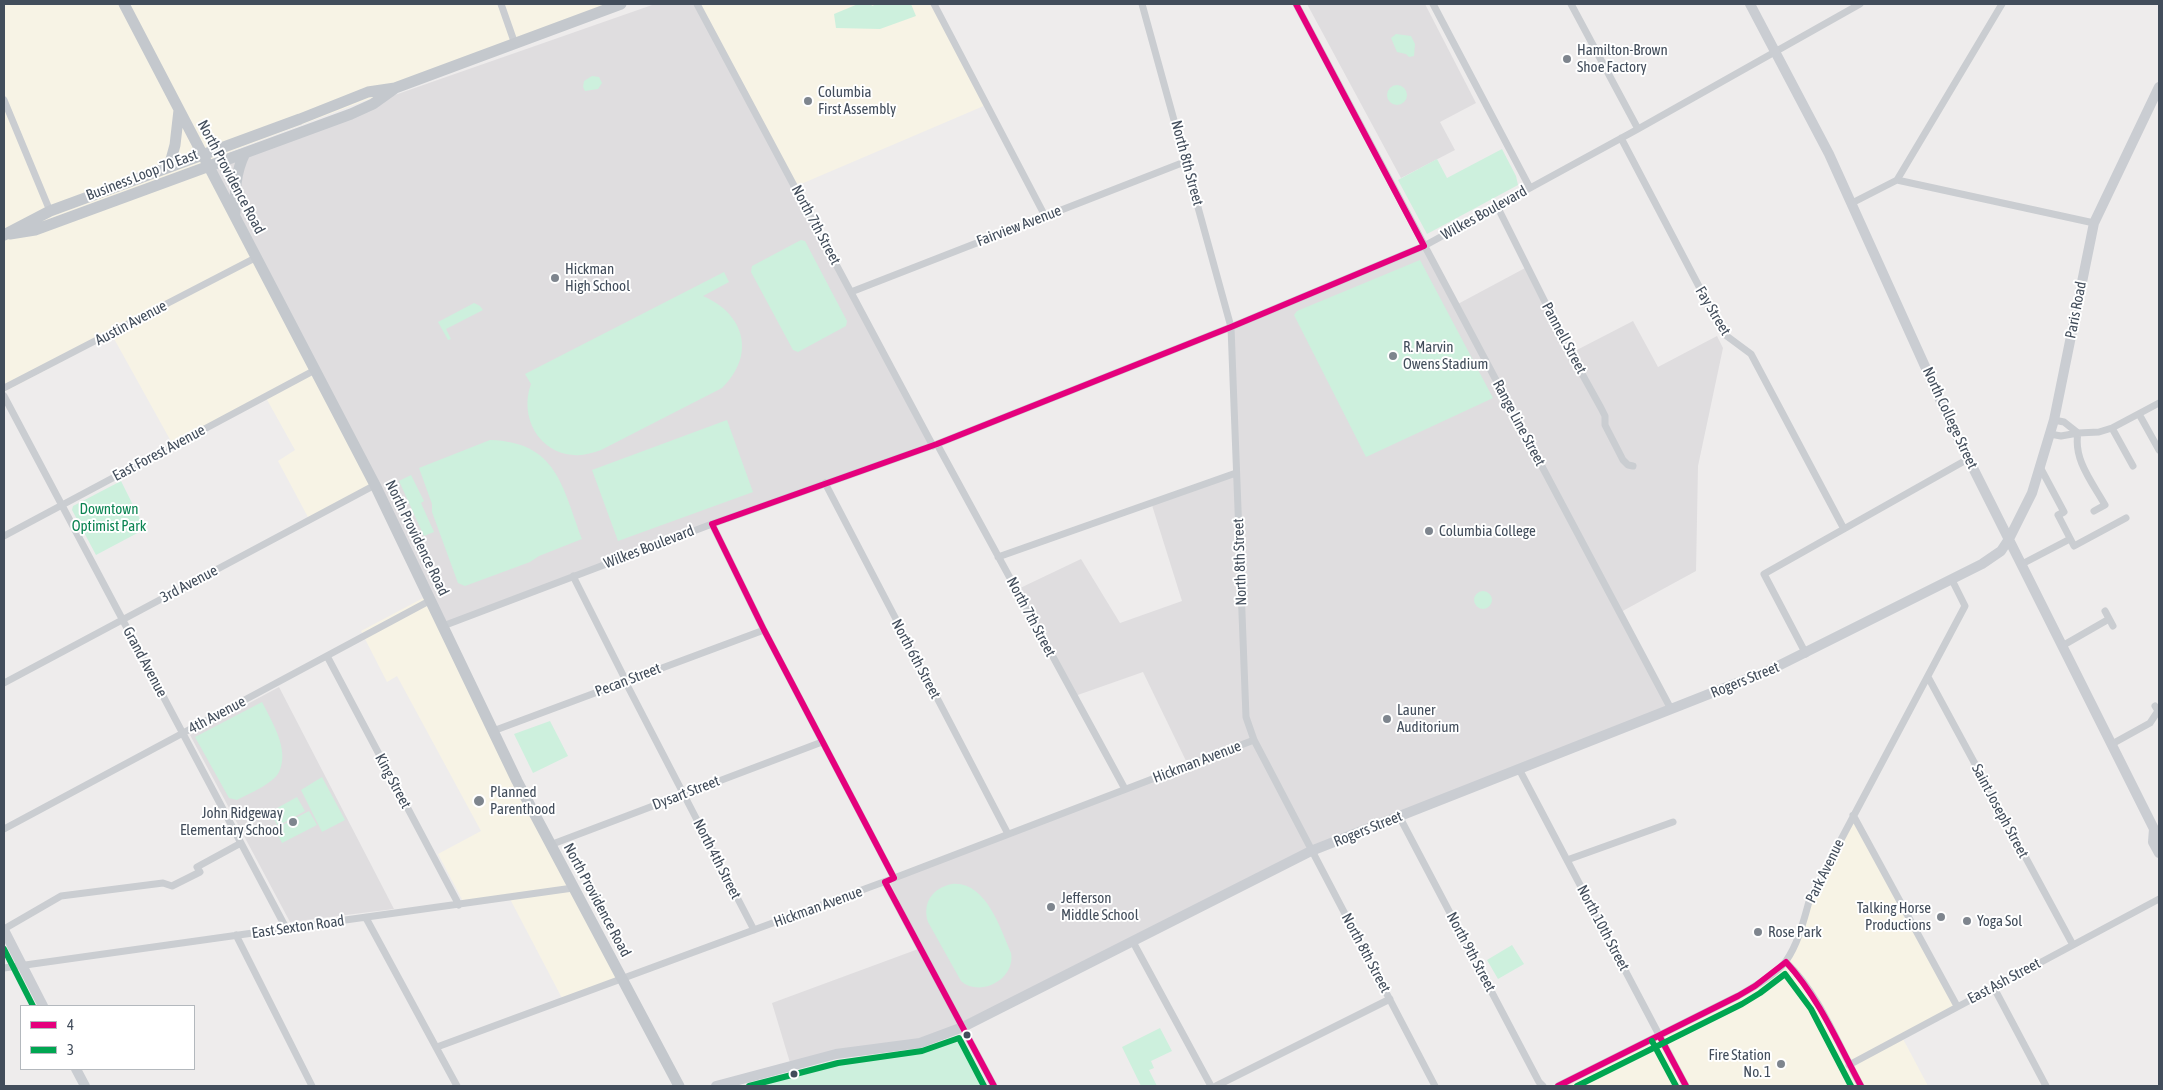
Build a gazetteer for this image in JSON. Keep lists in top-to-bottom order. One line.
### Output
{"streets":{"main road":["Business Loop 70 East","North Providence Road"],"street":["North 8th Street","Wilkes Boulevard","North 7th Street","Fairview Avenue","Paris Road","Fay Street","Austin Avenue","Pannell Street","North College Street","Range Line Street","East Forest Avenue","3rd Avenue","North 6th Street","Grand Avenue","Pecan Street","Rogers Street","4th Avenue","Hickman Avenue","King Street","Dysart Street","Saint Joseph Street","North 4th Street","Park Avenue","East Sexton Road","North 10th Street","North 9th Street","East Ash Street"]},"crossings":[["North 8th Street","Wilkes Boulevard"],["North 8th Street","Fairview Avenue"],["North 8th Street","Rogers Street"],["North 8th Street","Hickman Avenue"],["Business Loop 70 East","North Providence Road"],["North Providence Road","Wilkes Boulevard"],["North Providence Road","Austin Avenue"],["North Providence Road","East Forest Avenue"],["North Providence Road","3rd Avenue"],["North Providence Road","Pecan Street"],["North Providence Road","4th Avenue"],["North Providence Road","Hickman Avenue"],["North Providence Road","Dysart Street"],["North Providence Road","East Sexton Road"],["Wilkes Boulevard","North 7th Street"],["Wilkes Boulevard","Fay Street"],["Wilkes Boulevard","Pannell Street"],["Wilkes Boulevard","North College Street"],["Wilkes Boulevard","Range Line Street"],["Wilkes Boulevard","North 6th Street"],["Wilkes Boulevard","North 4th Street"],["North 7th Street","Fairview Avenue"],["North 7th Street","Hickman Avenue"],["Paris Road","North College Street"],["Paris Road","Rogers Street"],["North College Street","Rogers Street"],["Range Line Street","Rogers Street"],["East Forest Avenue","Grand Avenue"],["3rd Avenue","Grand Avenue"],["North 6th Street","Hickman Avenue"],["Grand Avenue","4th Avenue"],["Grand Avenue","East Sexton Road"],["Pecan Street","North 4th Street"],["Rogers Street","Park Avenue"],["Rogers Street","North 10th Street"],["Rogers Street","North 9th Street"],["4th Avenue","King Street"],["Hickman Avenue","North 4th Street"],["King Street","East Sexton Road"],["Dysart Street","North 4th Street"],["Saint Joseph Street","Park Avenue"],["Saint Joseph Street","East Ash Street"],["Park Avenue","North 10th Street"]],"parks":["Downtown Optimist Park"],"places":["Hamilton-Brown Shoe Factory","Columbia First Assembly","Hickman High School","R. Marvin Owens Stadium","Columbia College","Launer Auditorium","Planned Parenthood","John Ridgeway Elementary School","Jefferson Middle School","Talking Horse Productions","Yoga Sol","Rose Park","Fire Station No. 1"],"lines":["transit line 4","transit line 3"],"legend":["4","3"]}
